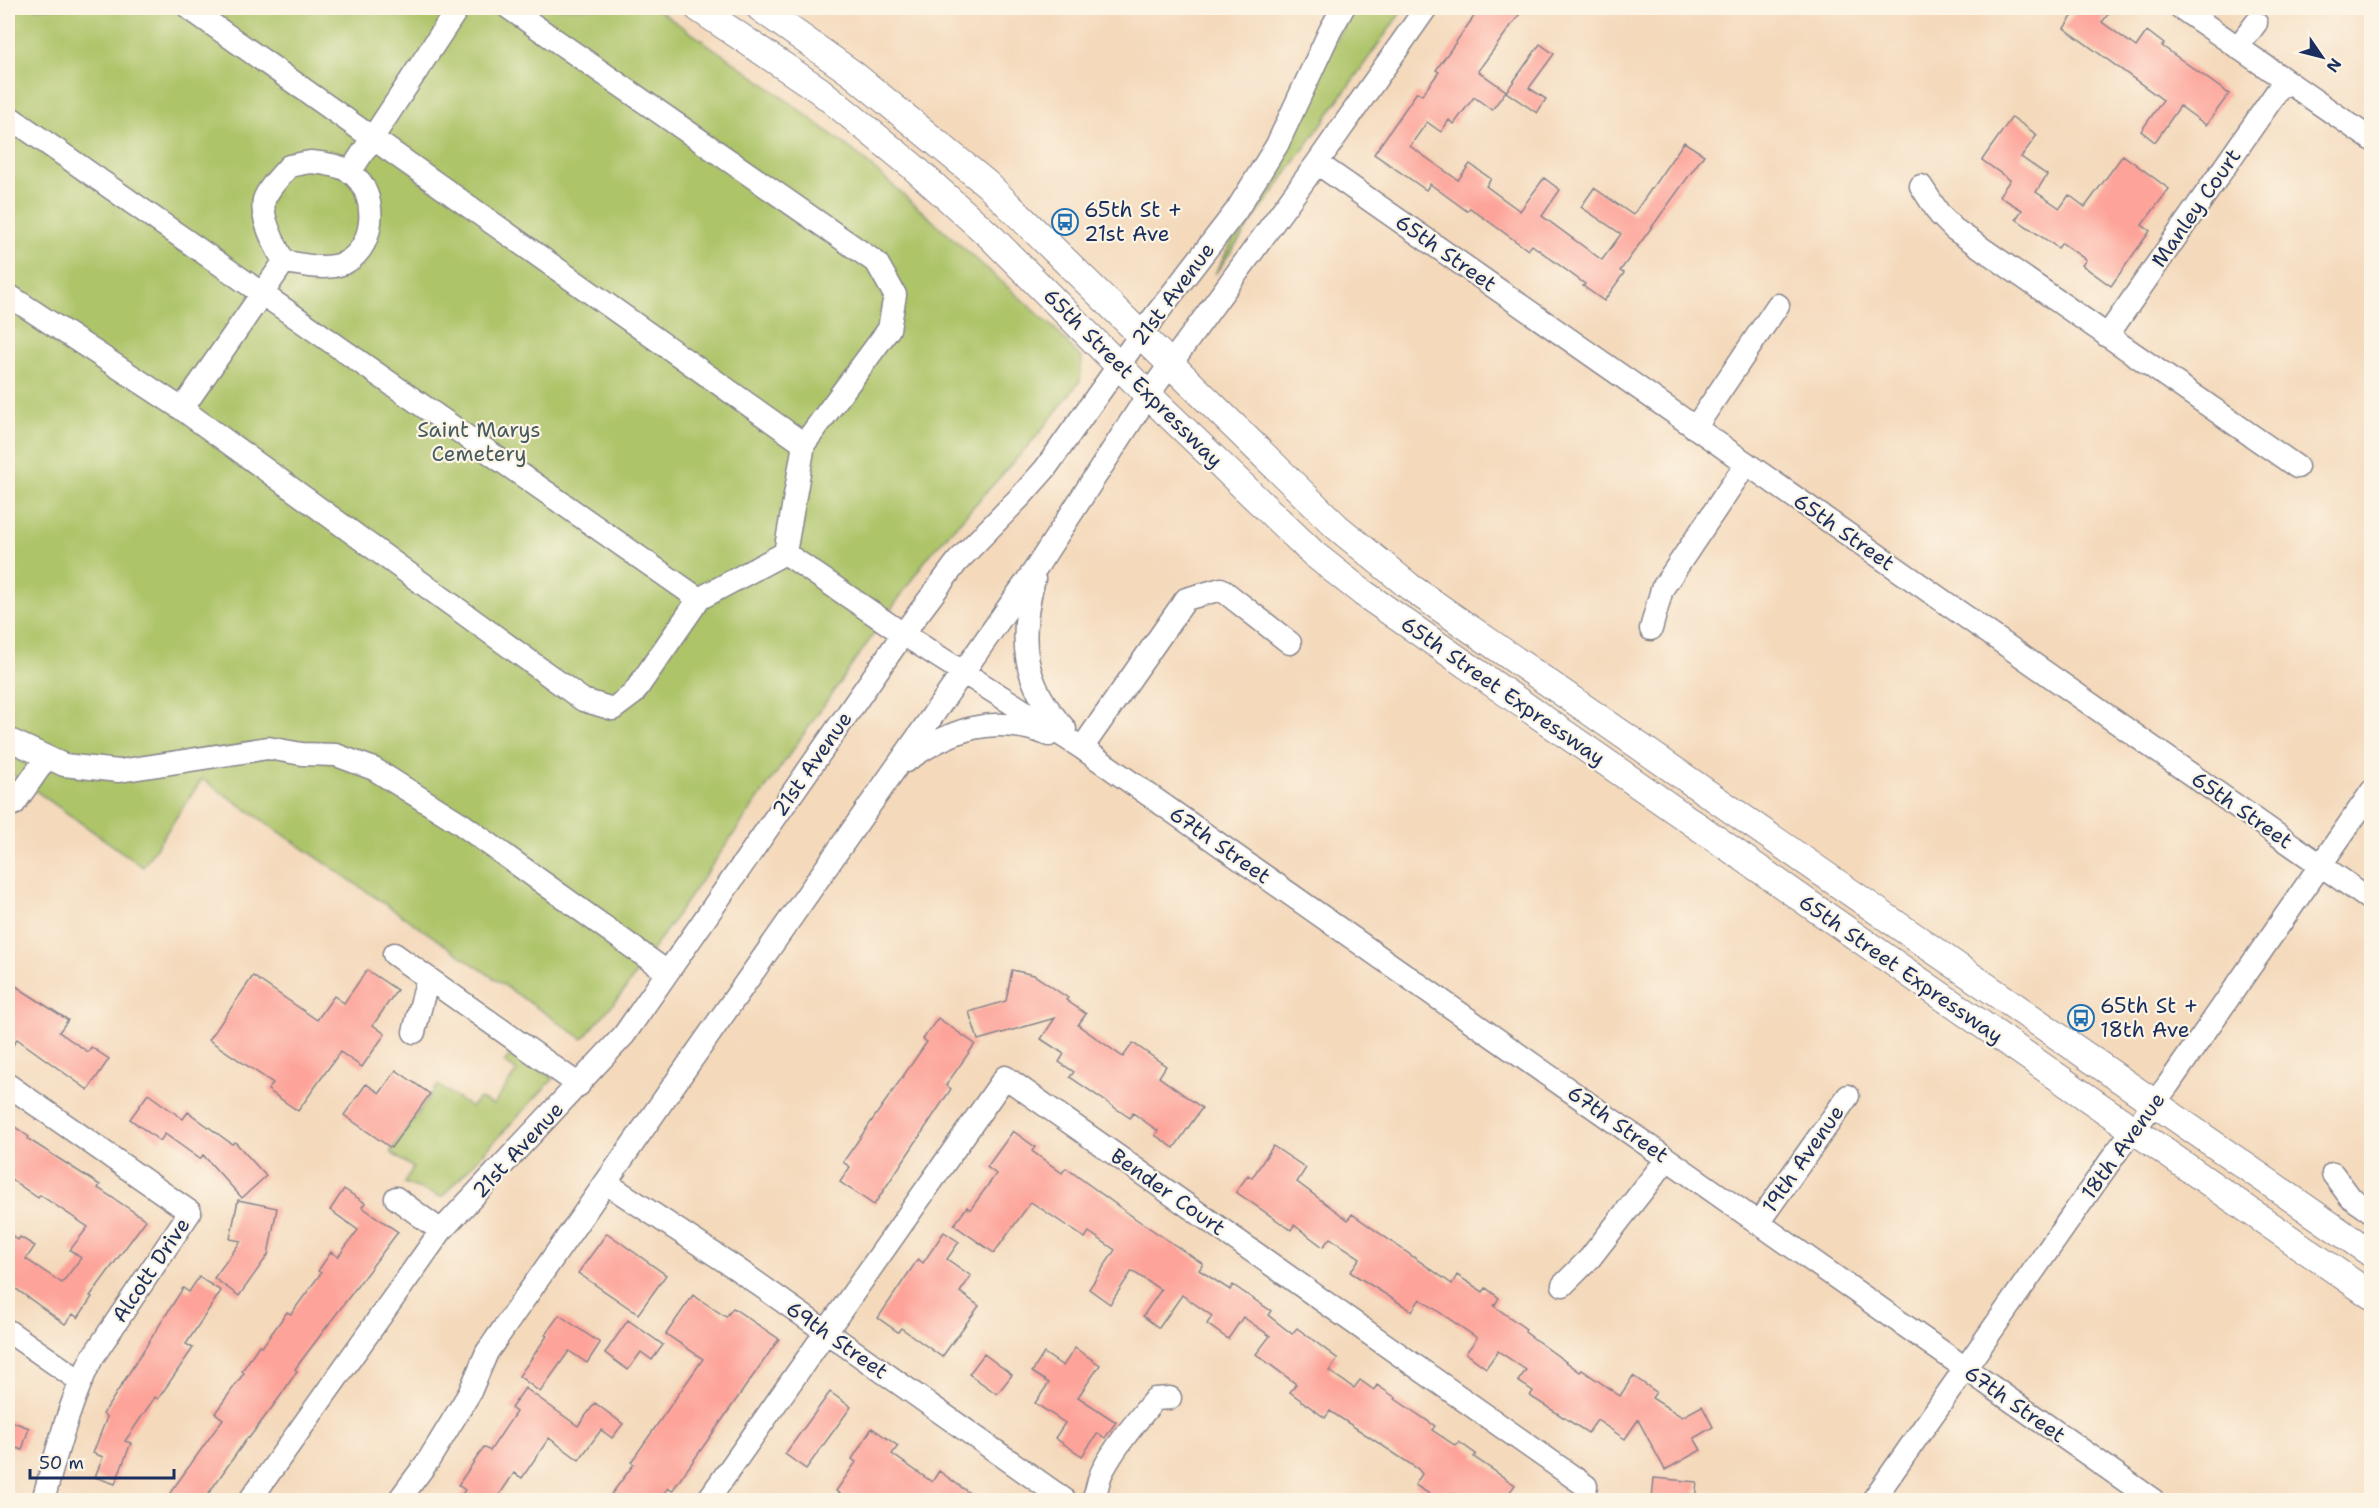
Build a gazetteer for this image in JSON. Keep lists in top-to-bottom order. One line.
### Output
{"streets":{"main road":["65th Street Expressway"],"street":["Manley Court","65th Street","21st Avenue","67th Street","18th Avenue","19th Avenue","Bender Court","Alcott Drive","69th Street"]},"crossings":[["65th Street","21st Avenue"],["65th Street","18th Avenue"],["21st Avenue","65th Street Expressway"],["21st Avenue","67th Street"],["21st Avenue","69th Street"],["65th Street Expressway","18th Avenue"],["67th Street","18th Avenue"],["67th Street","19th Avenue"],["Bender Court","69th Street"]],"parks":["Saint Marys Cemetery"],"places":{"bus stop":["65th St + 21st Ave","65th St + 18th Ave"]},"scale_bar":"50 m","north":"bottom right"}
